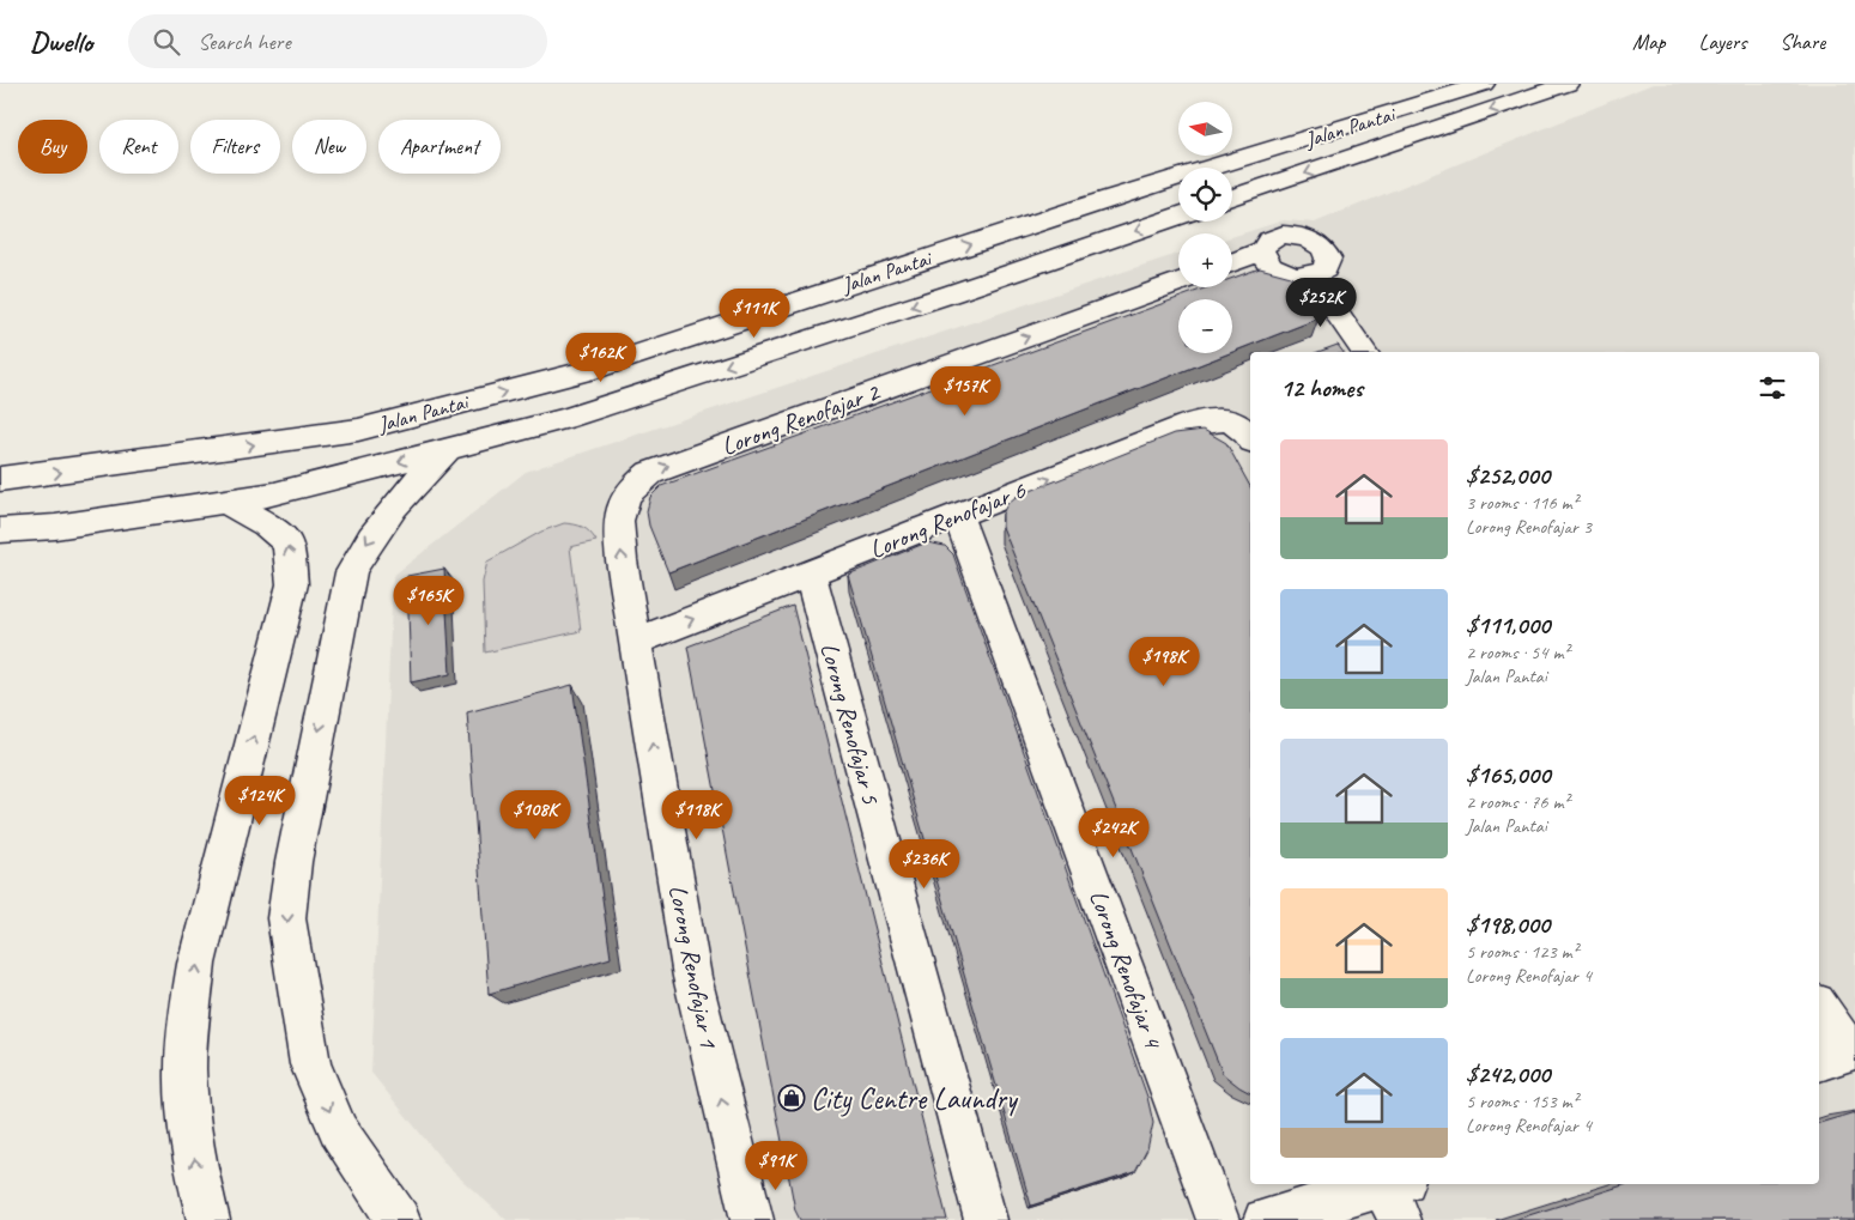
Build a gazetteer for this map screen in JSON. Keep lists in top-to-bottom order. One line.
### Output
{"streets":{"street":["Jalan Pantai","Lorong Renofajar 2","Lorong Renofajar 6","Lorong Renofajar 5","Lorong Renofajar 1","Lorong Renofajar 4"]},"crossings":[["Lorong Renofajar 2","Lorong Renofajar 1"],["Lorong Renofajar 6","Lorong Renofajar 5"],["Lorong Renofajar 6","Lorong Renofajar 1"],["Lorong Renofajar 6","Lorong Renofajar 4"]],"one_way":["Lorong Renofajar 2","Lorong Renofajar 6","Lorong Renofajar 1"],"places":{"shop":["City Centre Laundry"]},"north":"left","page":{"header":"Dwello","search":"Search here","nav":["Map","Layers","Share"],"map_buttons":["+","−"],"chip":["Buy","Rent","Filters","New","Apartment"],"price":["$252K","$111K","$162K","$157K","$165K","$198K","$124K","$108K","$118K","$242K","$236K","$91K"],"heading":"12 homes","list":[{"name":"$252,000","note":"3 rooms · 116 m² · Lorong Renofajar 3"},{"name":"$111,000","note":"2 rooms · 54 m² · Jalan Pantai"},{"name":"$165,000","note":"2 rooms · 76 m² · Jalan Pantai"},{"name":"$198,000","note":"5 rooms · 123 m² · Lorong Renofajar 4"},{"name":"$242,000","note":"5 rooms · 153 m² · Lorong Renofajar 4"}]}}
